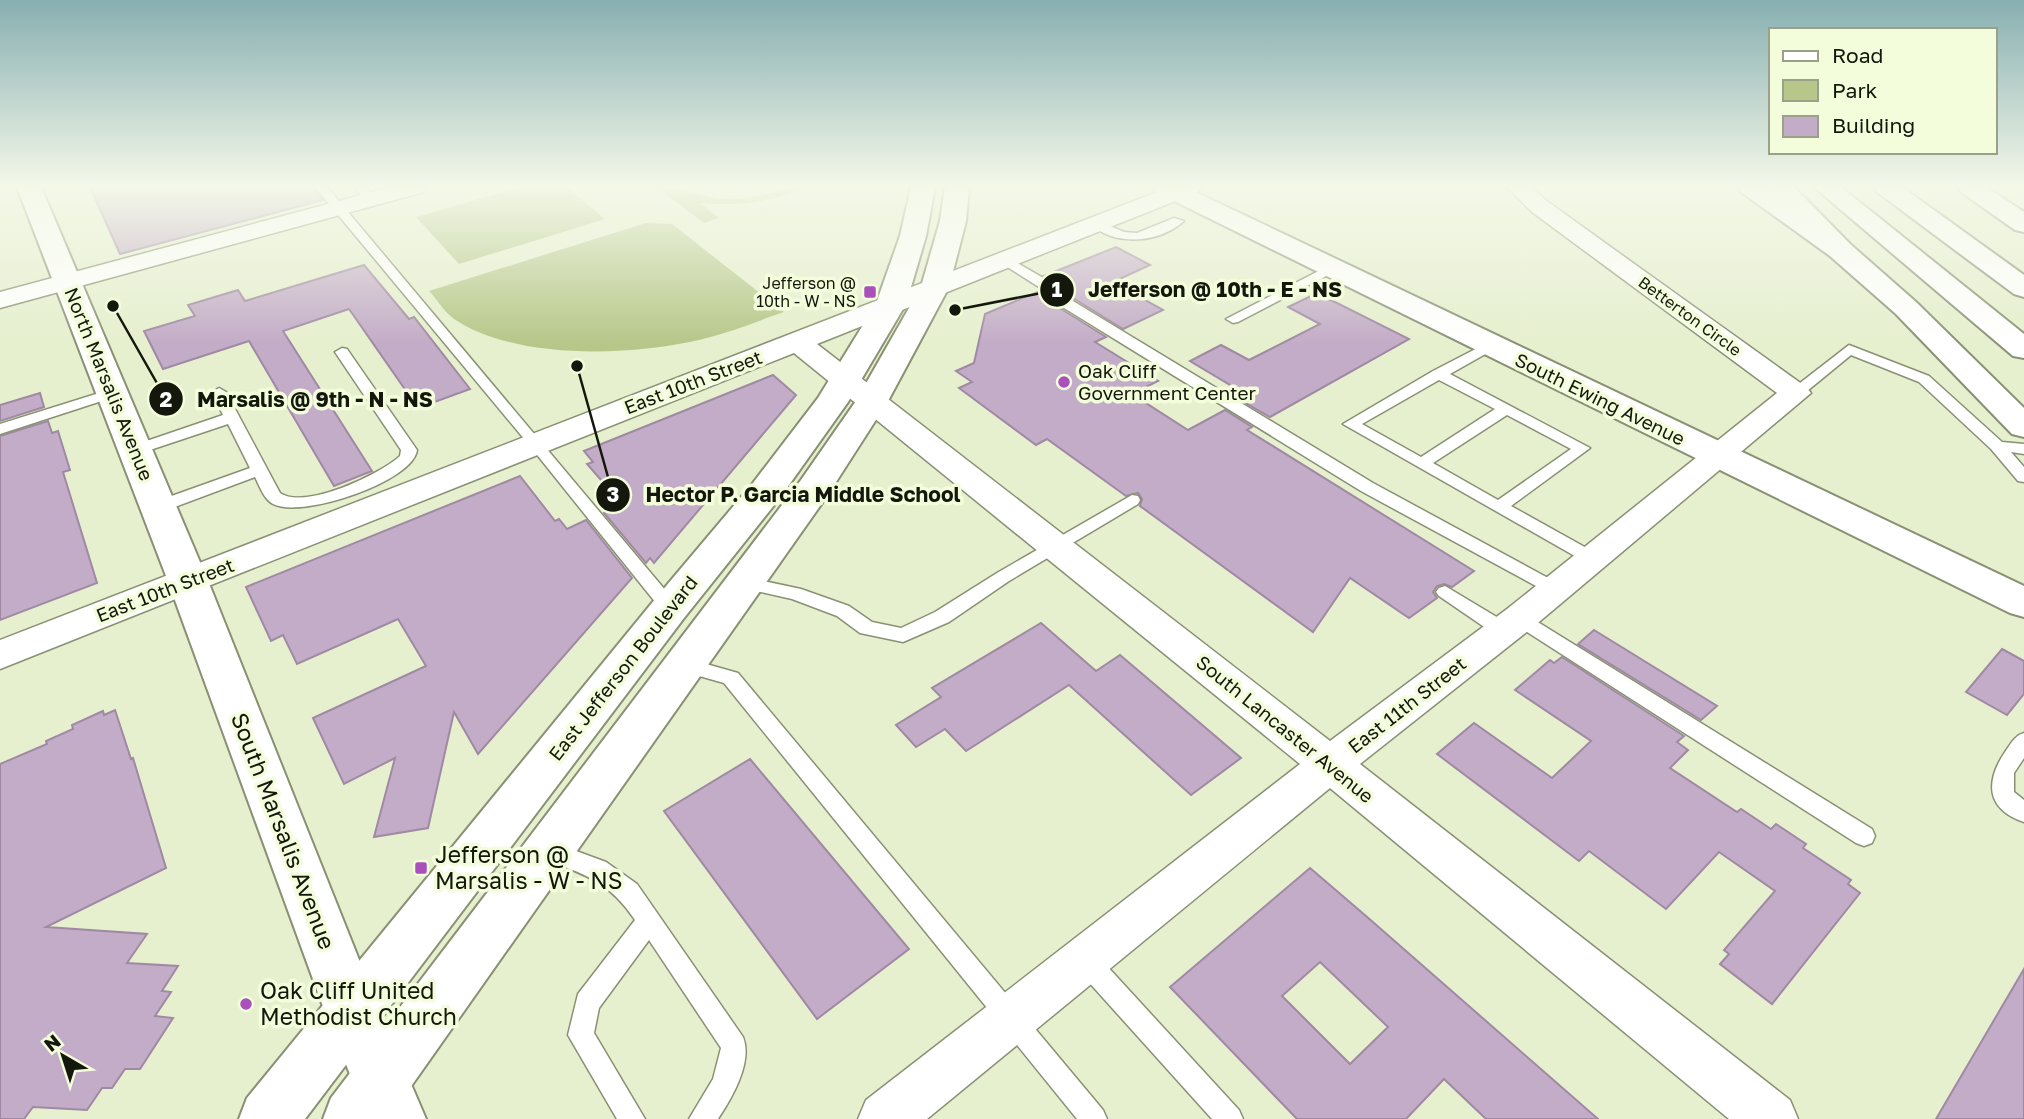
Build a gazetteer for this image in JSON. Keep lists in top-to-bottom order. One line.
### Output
{"streets":{"main road":["North Marsalis Avenue","South Ewing Avenue","East Jefferson Boulevard","South Marsalis Avenue"],"street":["Betterton Circle","East 10th Street","East 11th Street","South Lancaster Avenue"]},"crossings":[["Betterton Circle","East 11th Street"],["East 10th Street","North Marsalis Avenue"],["East 10th Street","East Jefferson Boulevard"],["East 10th Street","South Lancaster Avenue"],["East 10th Street","South Marsalis Avenue"],["North Marsalis Avenue","South Marsalis Avenue"],["South Ewing Avenue","East 11th Street"],["East Jefferson Boulevard","South Lancaster Avenue"],["East Jefferson Boulevard","South Marsalis Avenue"],["East 11th Street","South Lancaster Avenue"]],"places":{"transit":["Jefferson @ 10th - W - NS","Jefferson @ Marsalis - W - NS"],"other":["Marsalis @ 9th - N - NS","Jefferson @ 10th - E - NS","Hector P. Garcia Middle School","Oak Cliff Government Center","Oak Cliff United Methodist Church"]},"legend":["Road","Park","Building"],"north":"top left"}
